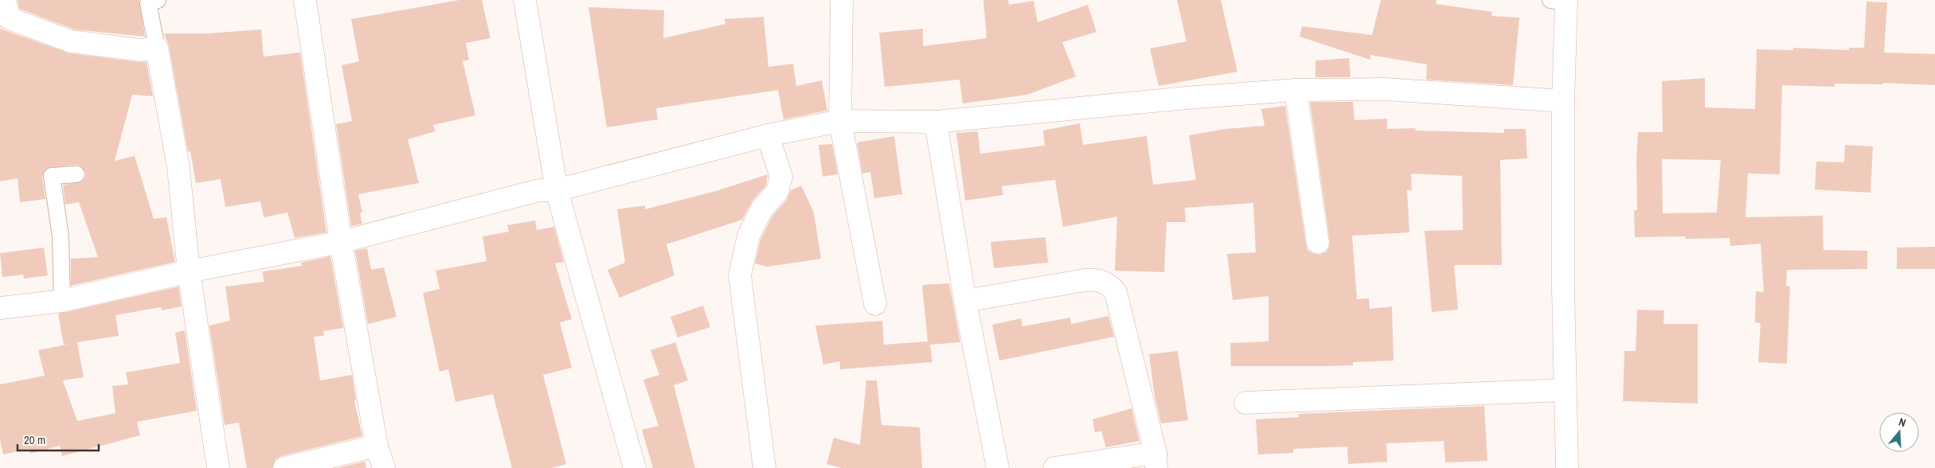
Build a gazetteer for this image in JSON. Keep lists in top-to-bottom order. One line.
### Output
{"scale_bar":"20 m","north":"top"}
